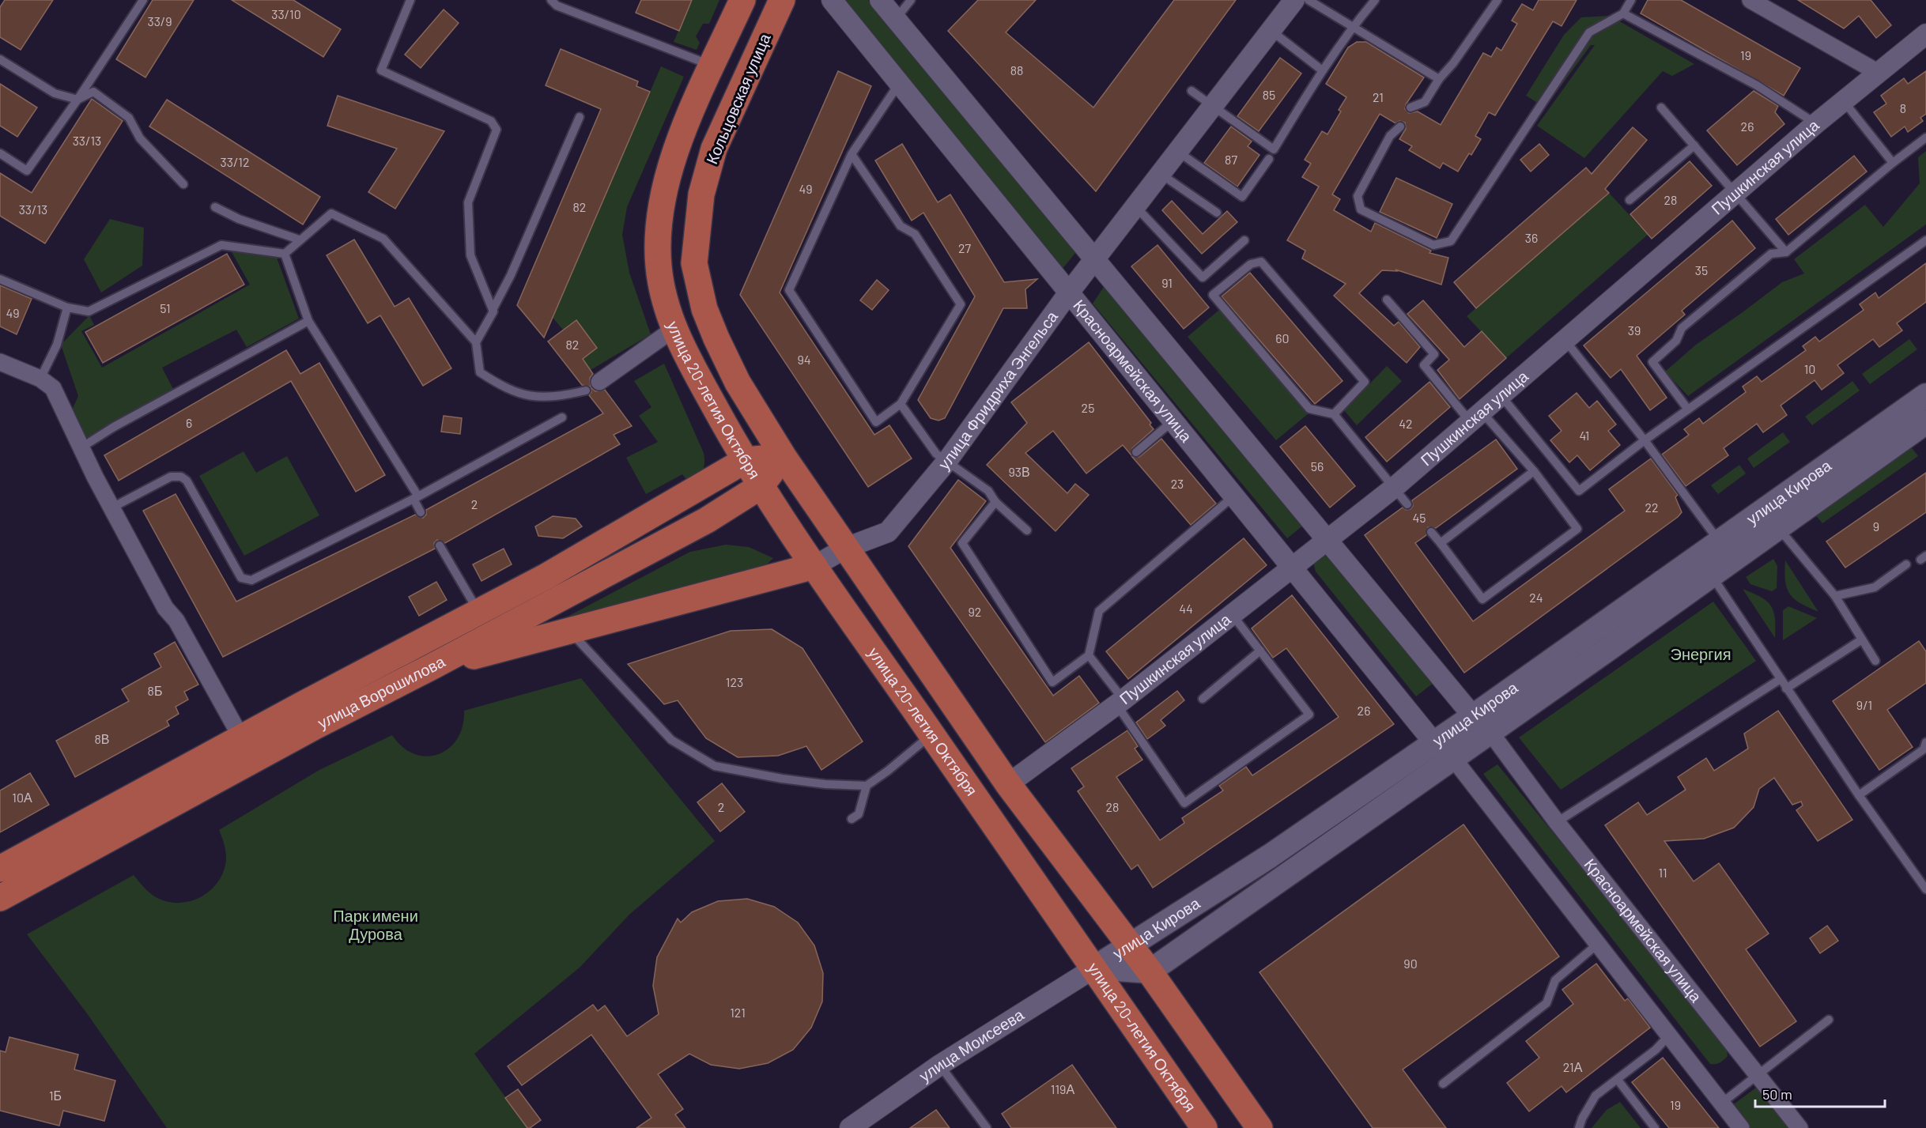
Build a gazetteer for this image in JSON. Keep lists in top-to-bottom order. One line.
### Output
{"streets":{"main road":["Кольцовская улица","улица 20-летия Октября","улица Кирова","улица Ворошилова"],"street":["Пушкинская улица","Красноармейская улица","улица Фридриха Энгельса","улица Моисеева"]},"crossings":[["Кольцовская улица","улица 20-летия Октября"],["Пушкинская улица","Красноармейская улица"],["Пушкинская улица","улица 20-летия Октября"],["Красноармейская улица","улица Фридриха Энгельса"],["Красноармейская улица","улица Кирова"],["улица Фридриха Энгельса","улица 20-летия Октября"],["улица 20-летия Октября","улица Кирова"],["улица 20-летия Октября","улица Ворошилова"],["улица 20-летия Октября","улица Моисеева"],["улица Кирова","улица Моисеева"]],"parks":["Энергия","Парк имени Дурова"],"house_numbers":["33/10","33/9","19","88","85","21","8","26","33/13","87","33/12","49","28","82","33/13","36","27","35","91","51","49","39","60","82","94","10","25","6","42","41","56","93В","23","2","22","45","9","24","44","92","123","8Б","9/1","26","8В","10А","2","28","11","90","121","21А","119А","1Б","19"],"scale_bar":"50 m"}
